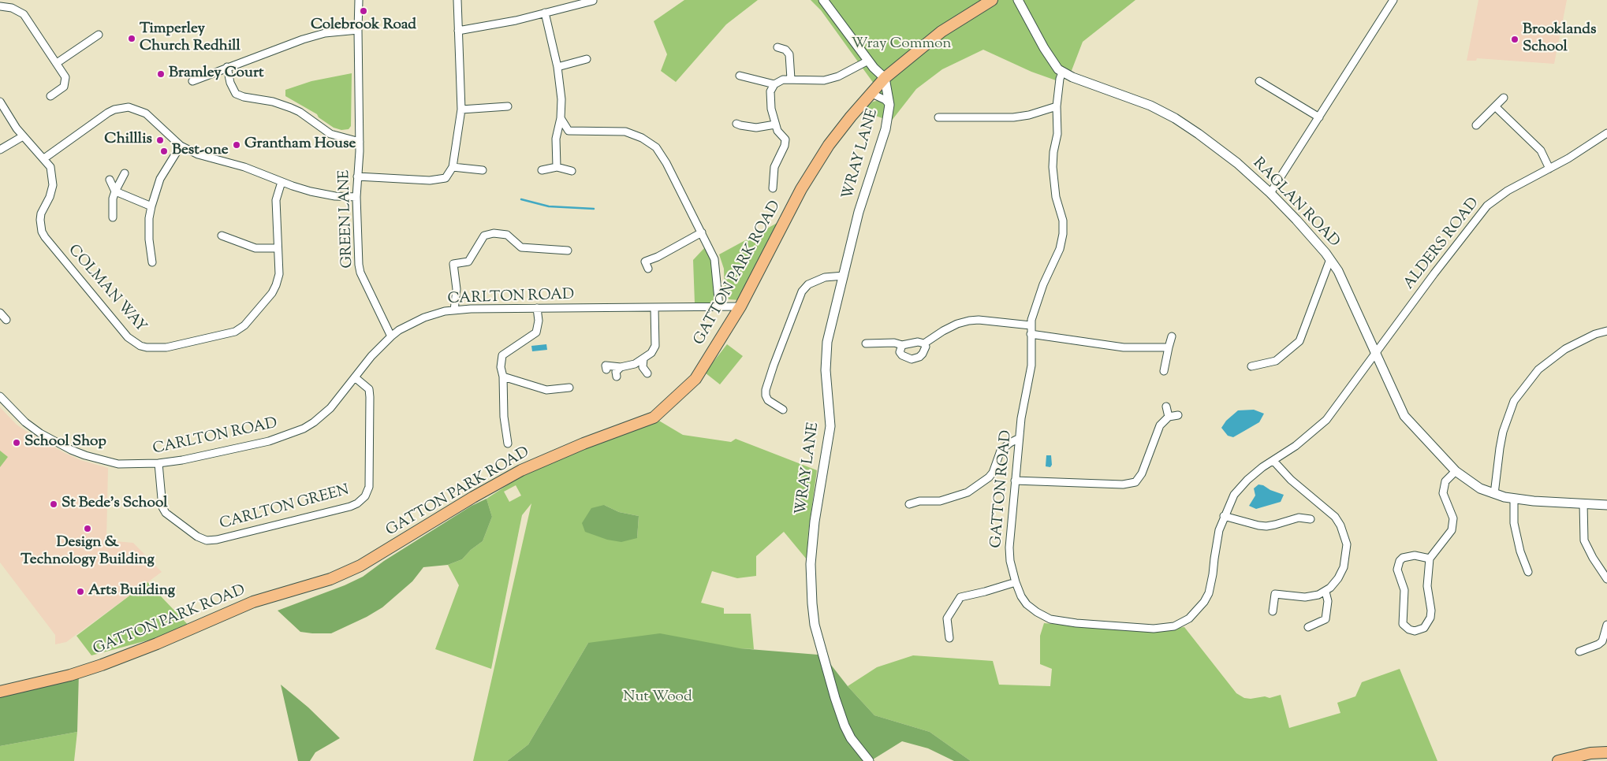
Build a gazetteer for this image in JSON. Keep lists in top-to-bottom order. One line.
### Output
{"streets":{"main road":["GATTON PARK ROAD"],"street":["WRAY LANE","RAGLAN ROAD","GREEN LANE","ALDERS ROAD","COLMAN WAY","CARLTON ROAD","GATTON ROAD","CARLTON GREEN"]},"crossings":[["WRAY LANE","GATTON PARK ROAD"],["RAGLAN ROAD","ALDERS ROAD"],["RAGLAN ROAD","GATTON ROAD"],["GREEN LANE","CARLTON ROAD"],["ALDERS ROAD","GATTON ROAD"],["GATTON PARK ROAD","CARLTON ROAD"],["CARLTON ROAD","CARLTON GREEN"]],"parks":["Wray Common","Nut Wood"],"places":["Colebrook Road","Timperley Church Redhill","Brooklands School","Bramley Court","Chilllis","Grantham House","Best-one","School Shop","St Bede's School","Design & Technology Building","Arts Building"]}
